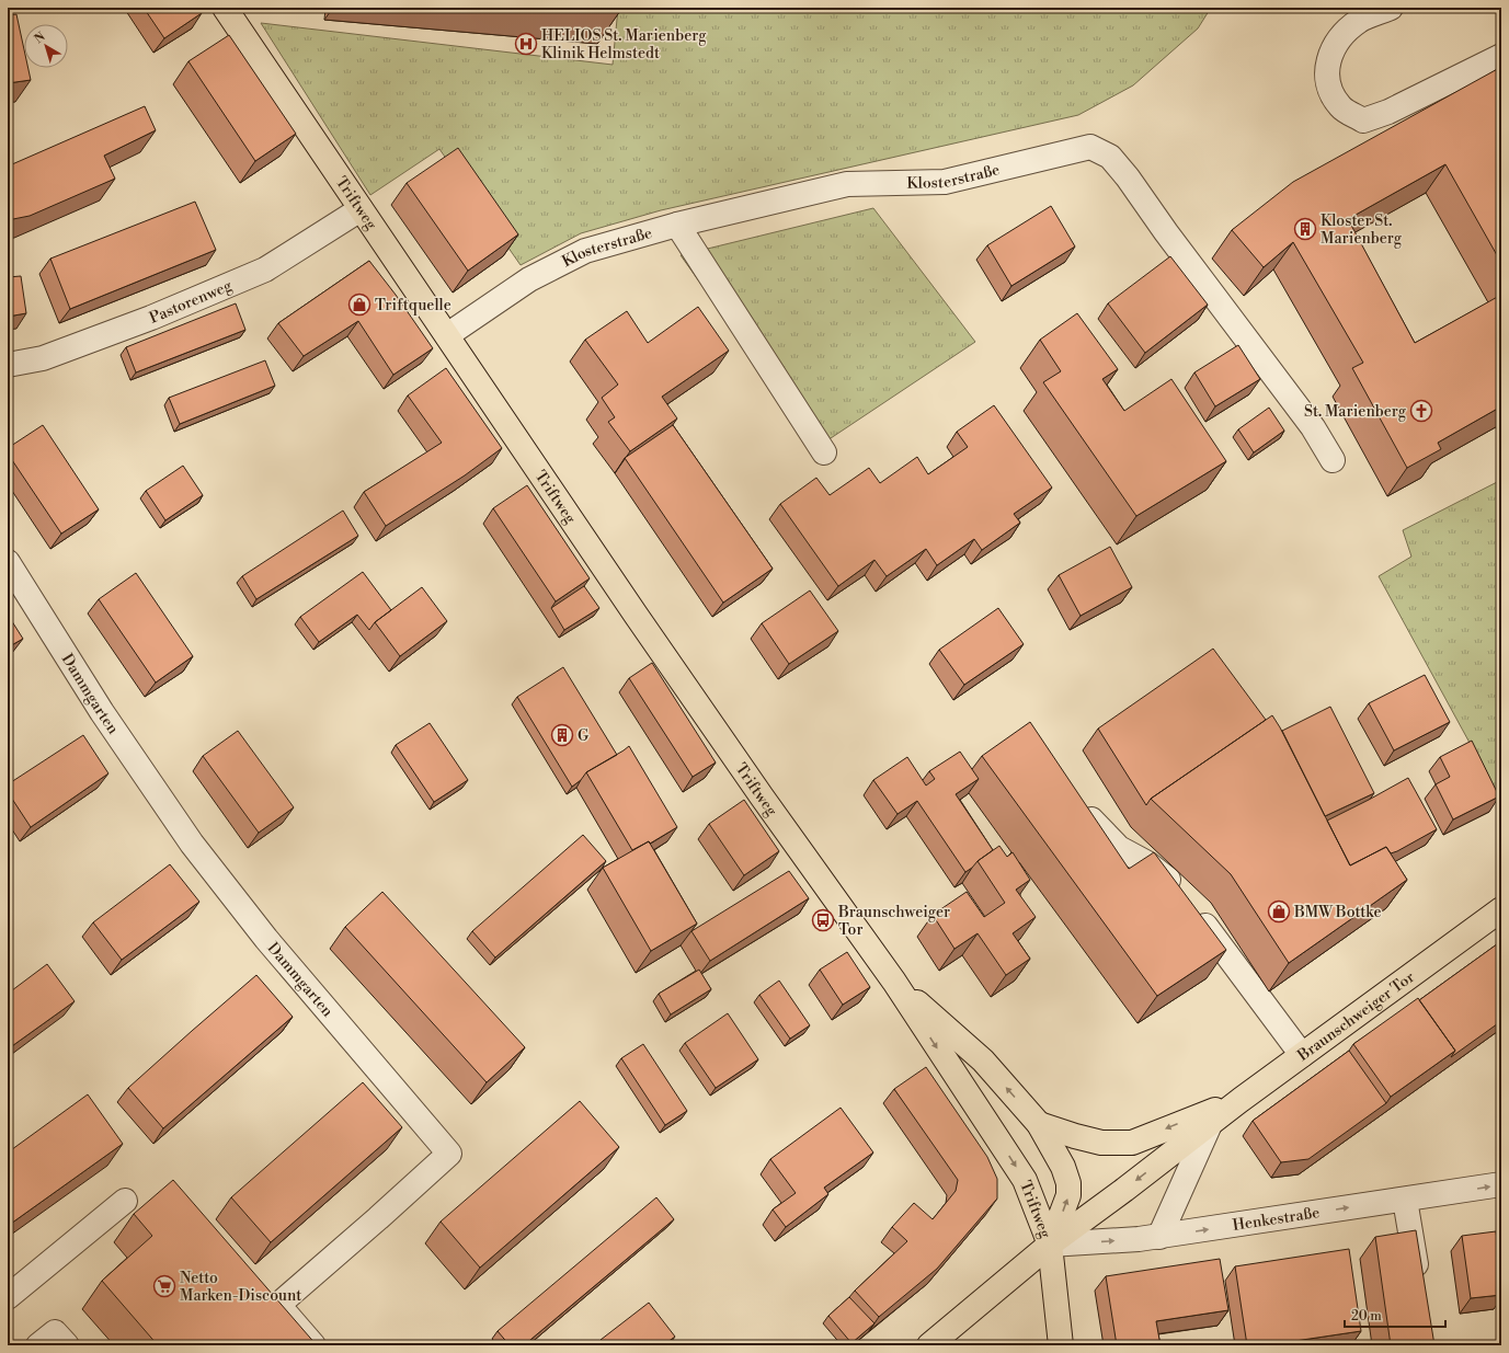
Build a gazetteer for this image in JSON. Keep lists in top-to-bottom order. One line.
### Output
{"streets":{"main road":["Triftweg","Braunschweiger Tor"],"street":["Klosterstraße","Pastorenweg","Dammgarten","Henkestraße"]},"crossings":[["Klosterstraße","Triftweg"],["Triftweg","Pastorenweg"],["Triftweg","Braunschweiger Tor"],["Triftweg","Henkestraße"],["Braunschweiger Tor","Henkestraße"]],"one_way":["Henkestraße"],"places":{"hospital":["HELIOS St. Marienberg Klinik Helmstedt"],"building":["Kloster St. Marienberg","G"],"shop":["Triftquelle","BMW Bottke"],"church":["St. Marienberg"],"bus stop":["Braunschweiger Tor"],"supermarket":["Netto Marken-Discount"]},"scale_bar":"20 m","north":"top left"}
